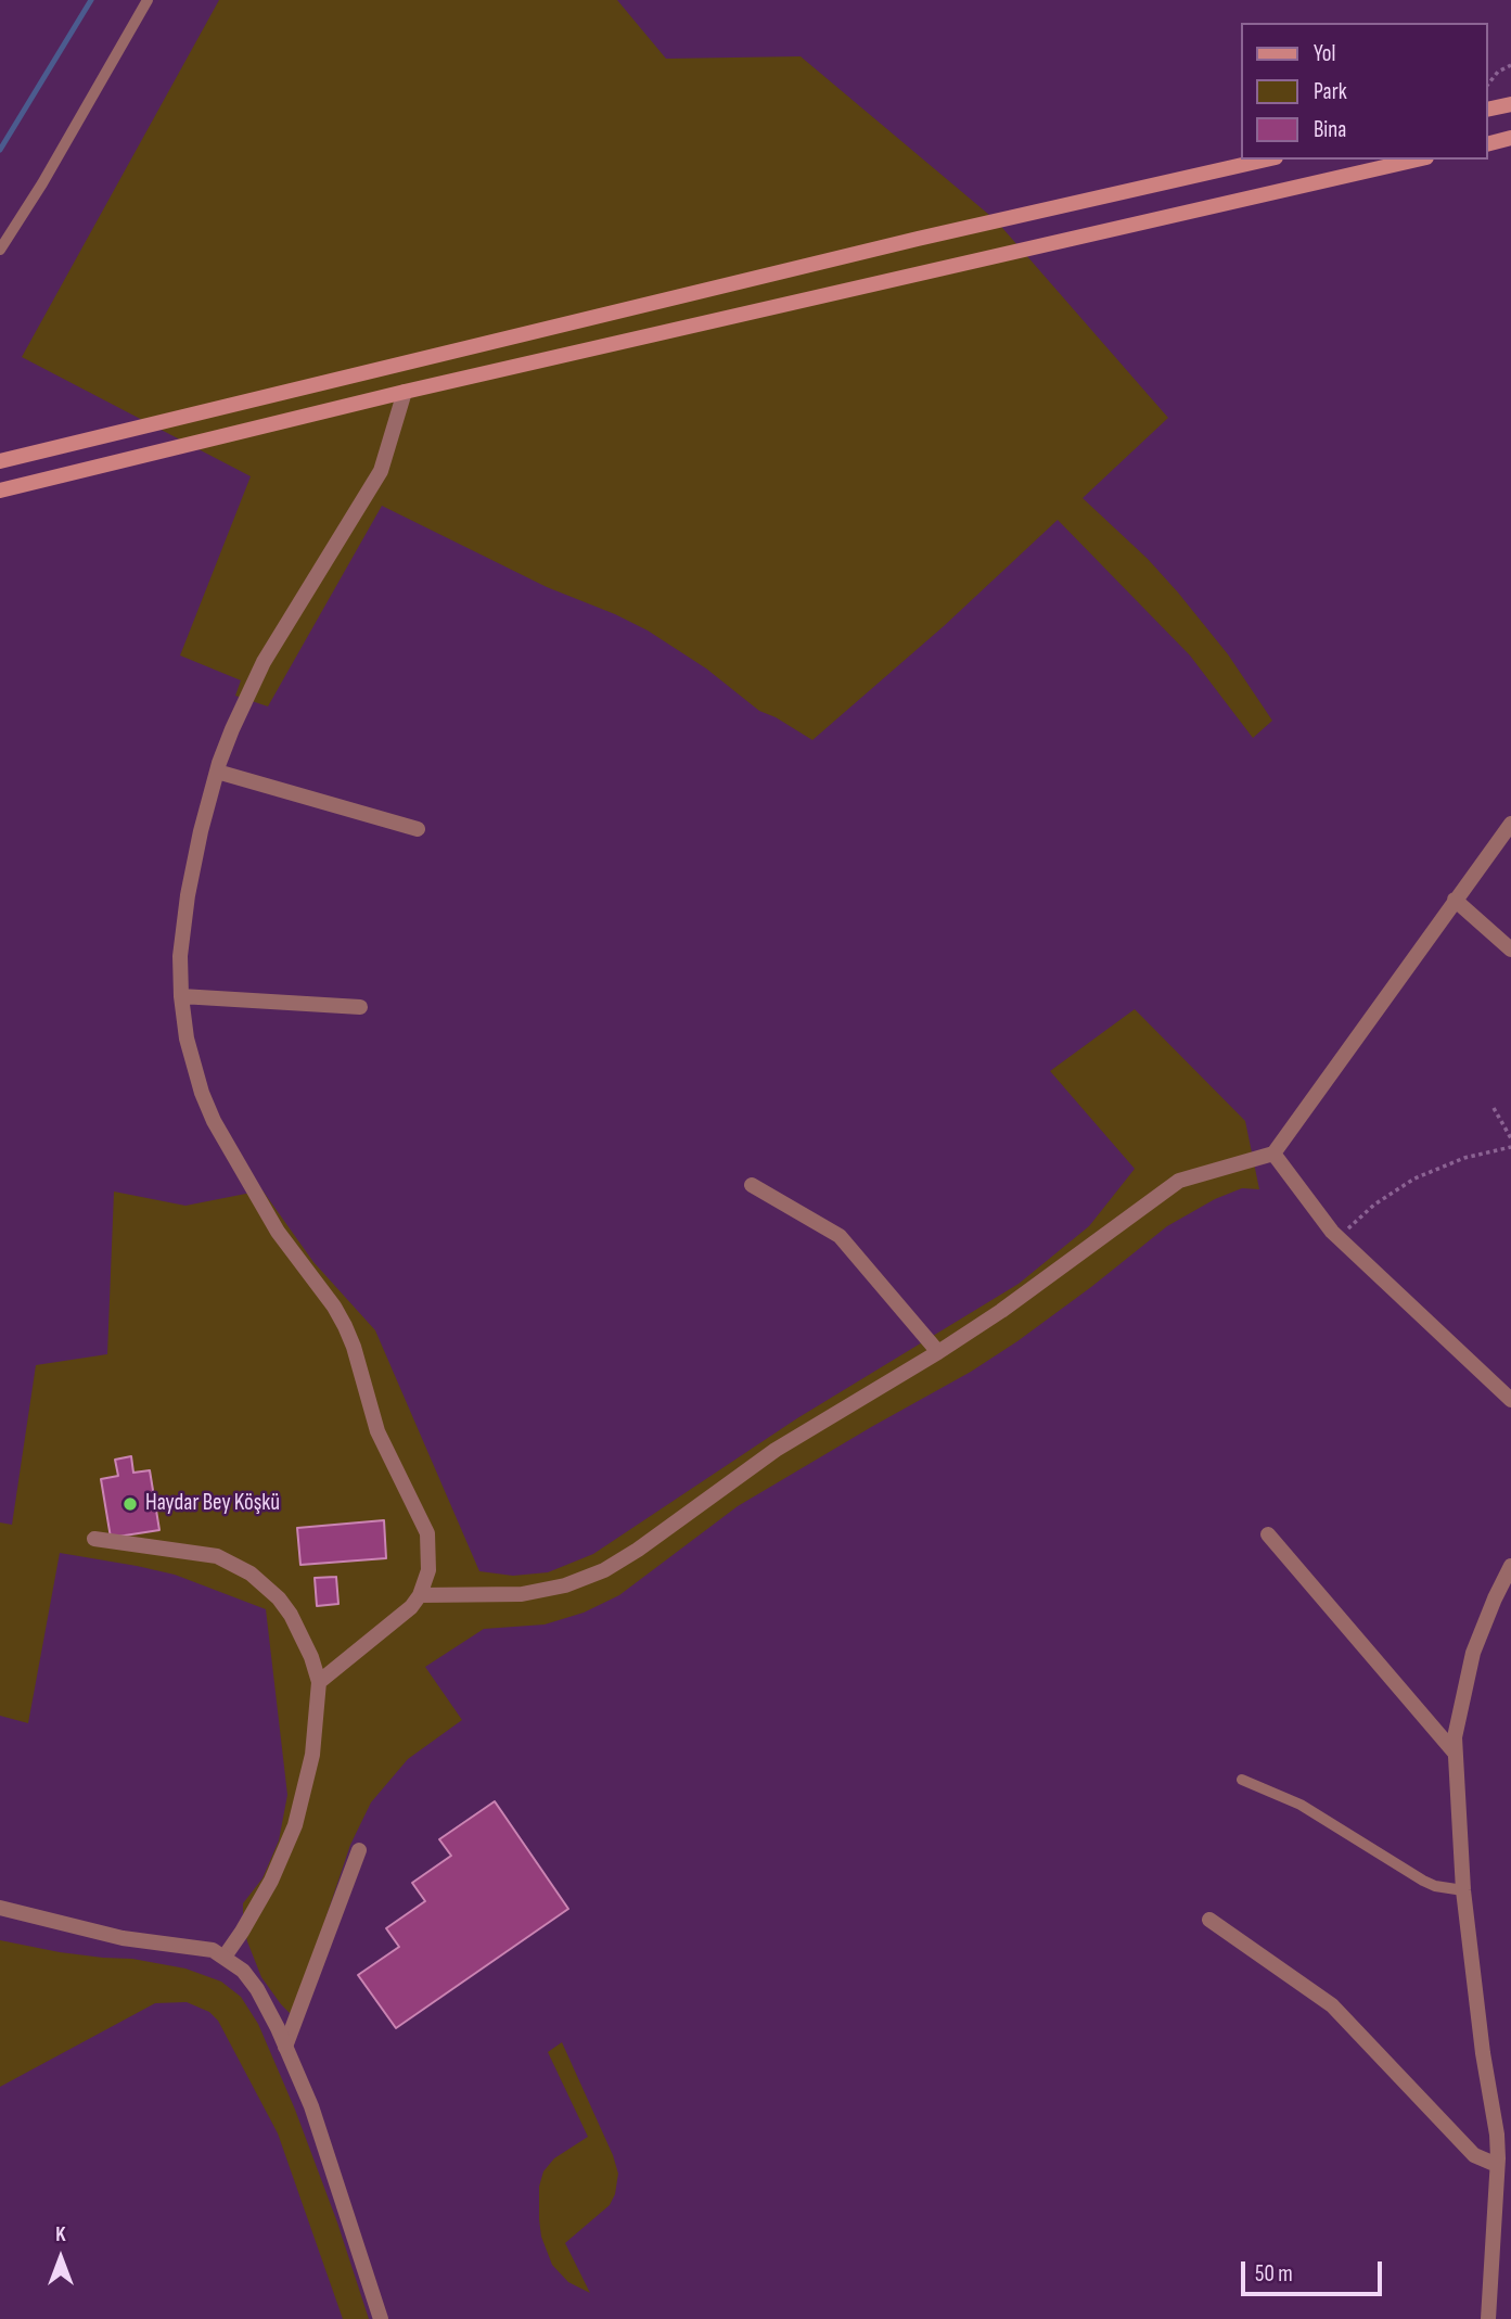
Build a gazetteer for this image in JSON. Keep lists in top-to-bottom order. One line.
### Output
{"places":["Haydar Bey Köşkü"],"legend":["Yol","Park","Bina"],"scale_bar":"50 m","north":"top"}
